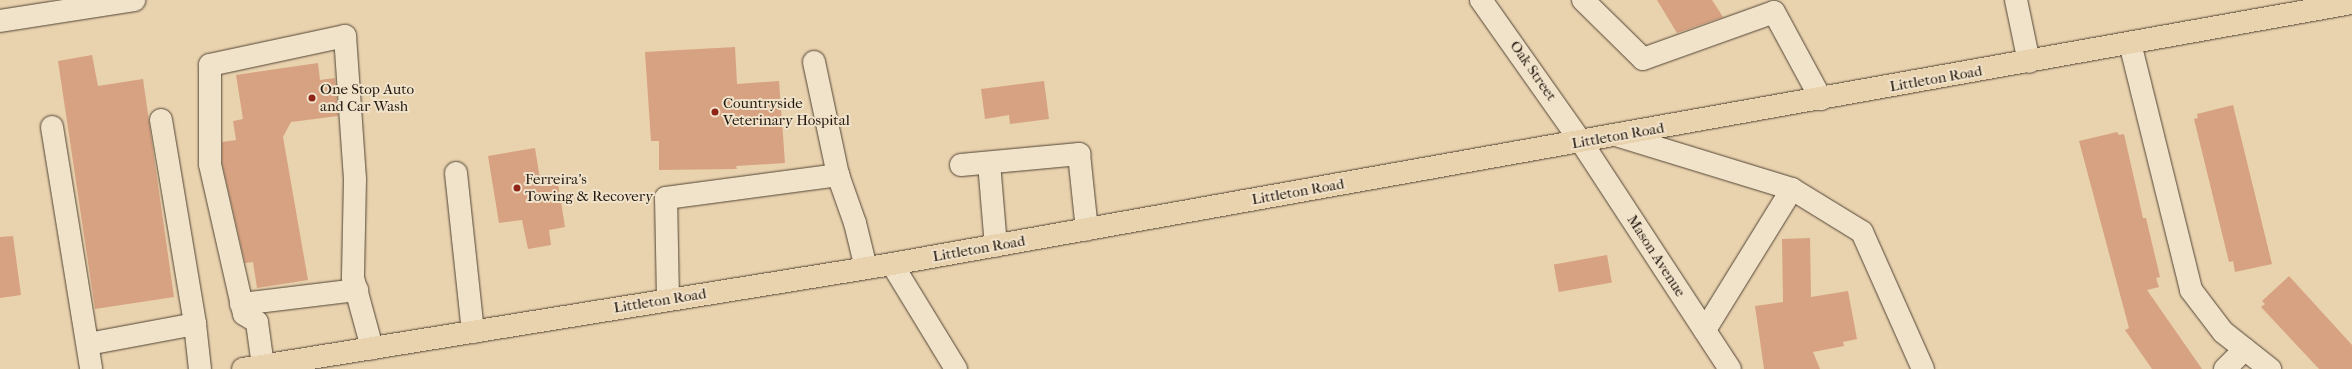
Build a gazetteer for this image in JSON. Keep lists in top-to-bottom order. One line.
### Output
{"streets":{"main road":["Littleton Road"],"street":["Oak Street","Mason Avenue"]},"crossings":[["Oak Street","Littleton Road"],["Oak Street","Mason Avenue"],["Littleton Road","Mason Avenue"]],"places":["One Stop Auto and Car Wash","Countryside Veterinary Hospital","Ferreira's Towing & Recovery"]}
